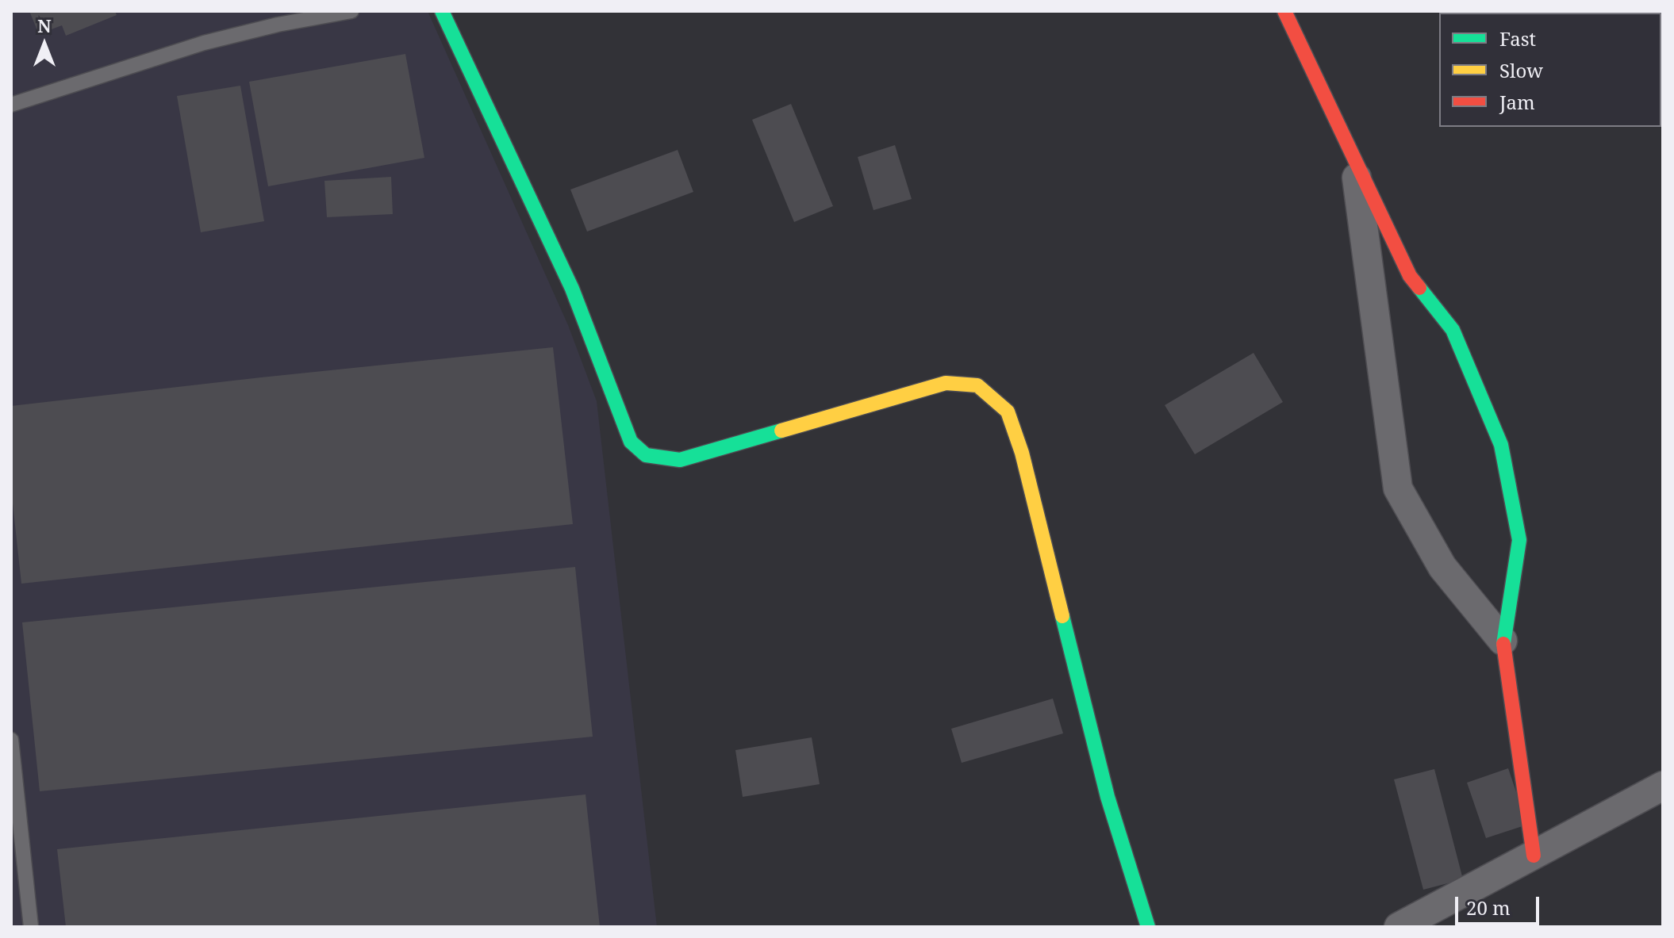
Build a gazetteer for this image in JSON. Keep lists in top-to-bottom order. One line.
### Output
{"legend":["Fast","Slow","Jam"],"scale_bar":"20 m","north":"top"}
